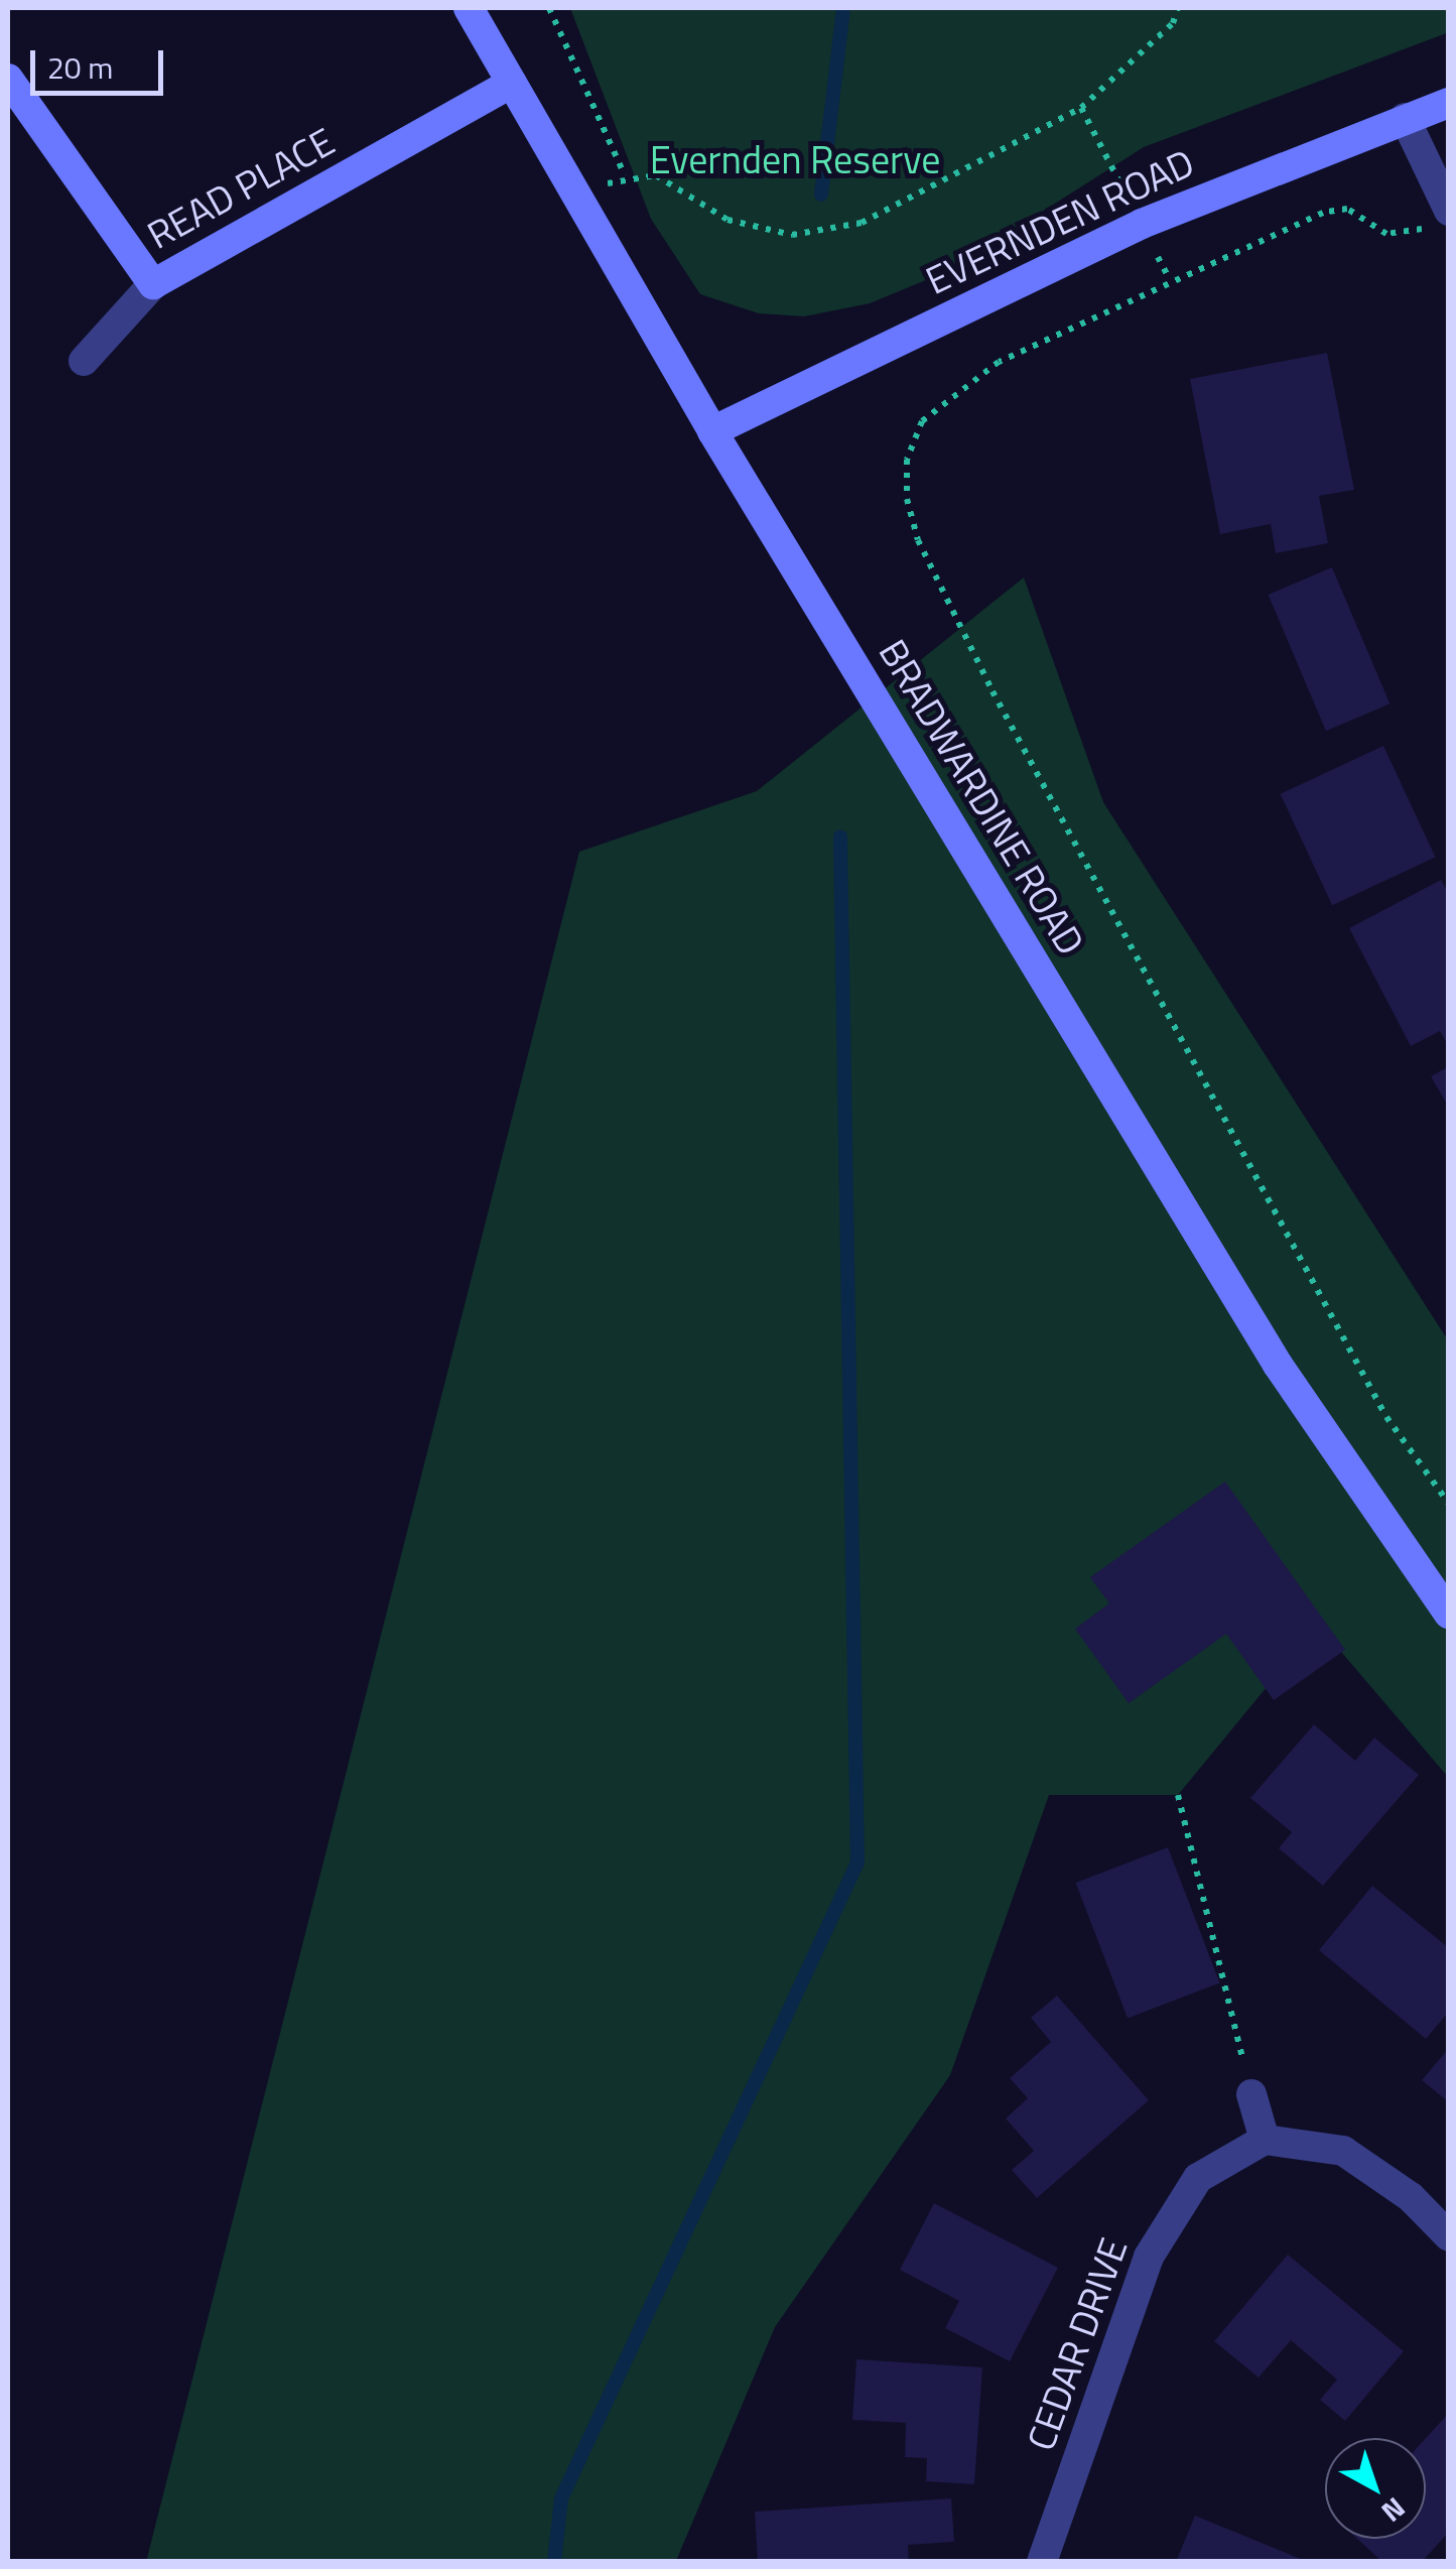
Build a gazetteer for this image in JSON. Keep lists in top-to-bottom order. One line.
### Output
{"streets":{"main road":["READ PLACE","EVERNDEN ROAD","BRADWARDINE ROAD"],"street":["CEDAR DRIVE"]},"crossings":[["READ PLACE","BRADWARDINE ROAD"],["EVERNDEN ROAD","BRADWARDINE ROAD"]],"parks":["Evernden Reserve"],"scale_bar":"20 m","north":"bottom right"}
